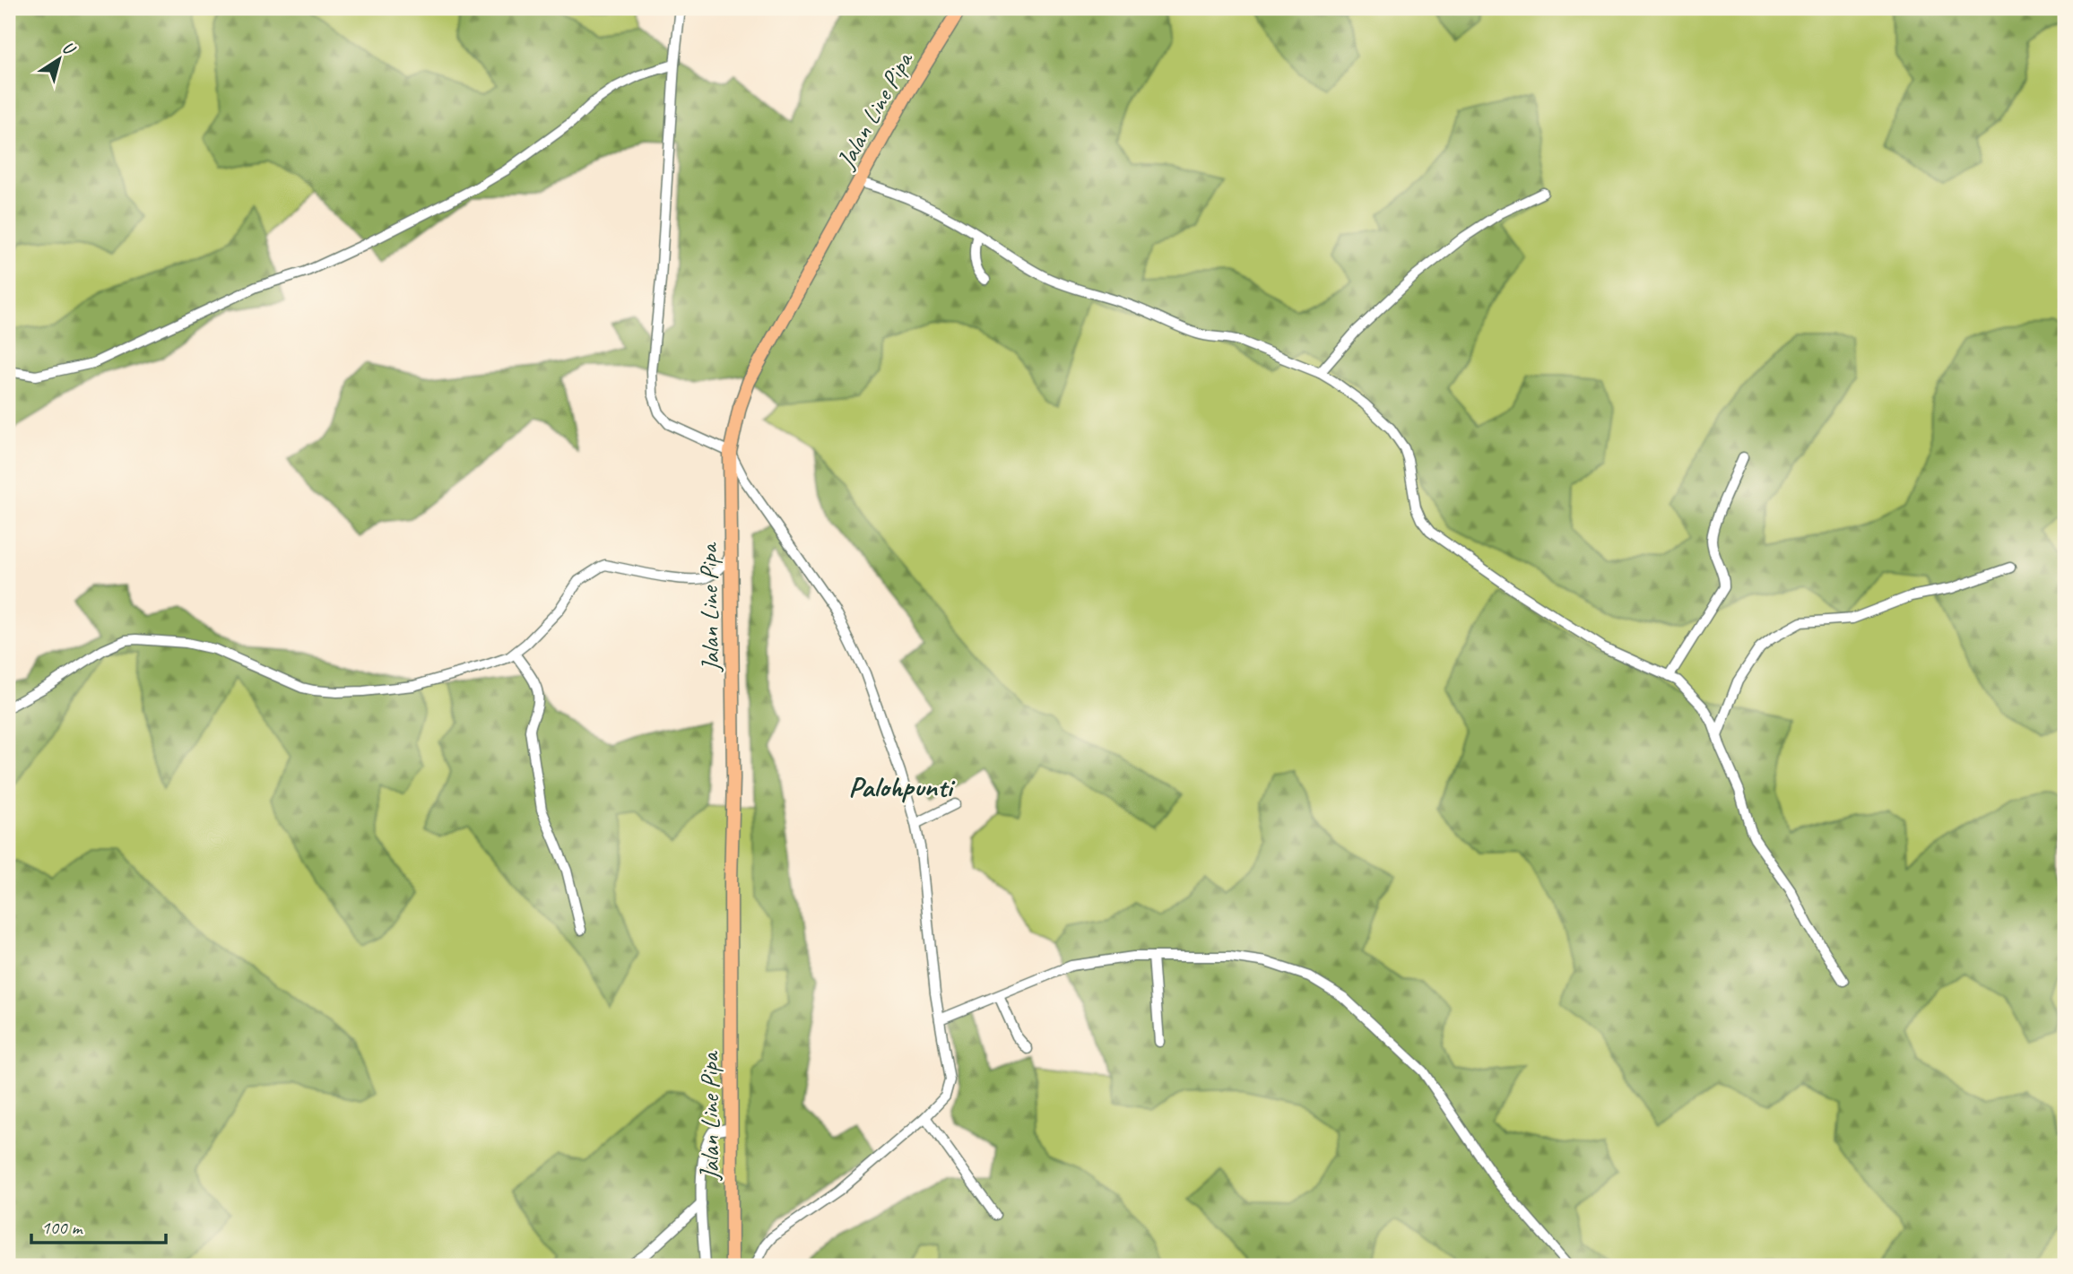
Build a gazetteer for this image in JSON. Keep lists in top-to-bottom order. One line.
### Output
{"streets":{"main road":["Jalan Line Pipa"]},"districts":["Palohpunti"],"scale_bar":"100 m","north":"top right"}
